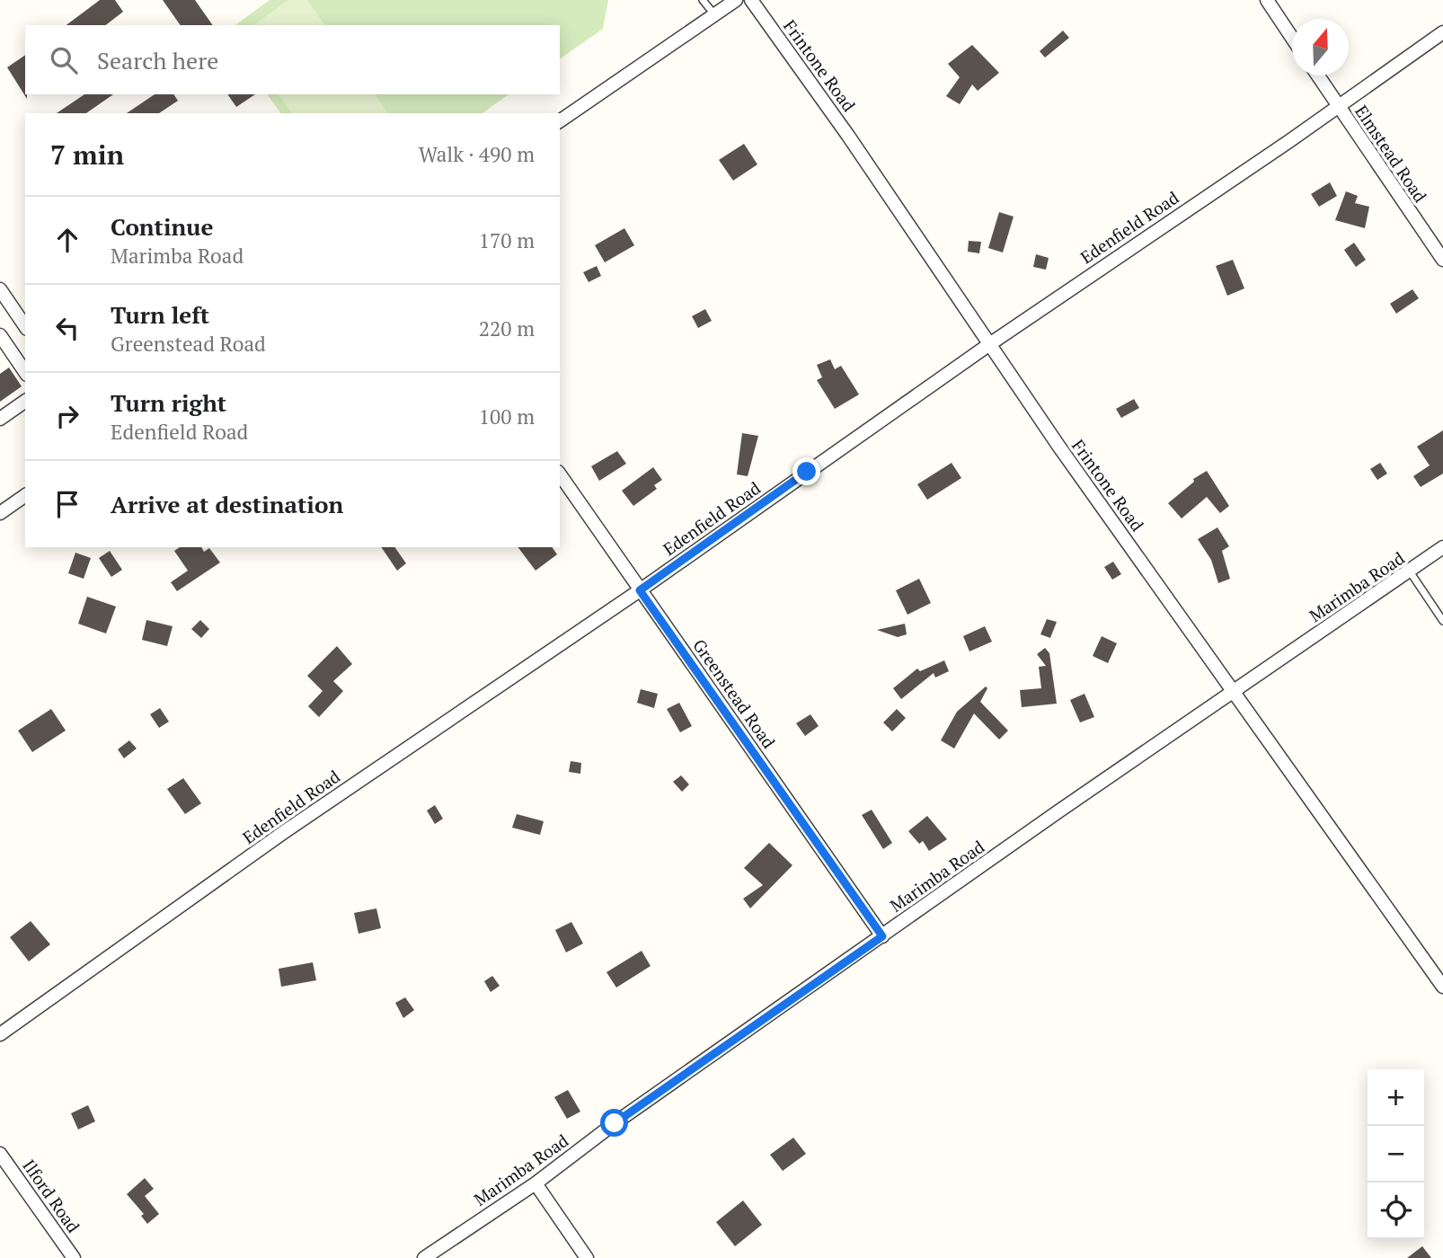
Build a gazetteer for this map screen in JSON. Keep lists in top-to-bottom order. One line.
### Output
{"streets":{"street":["Frintone Road","Elmstead Road","Edenfield Road","Marimba Road","Greenstead Road","Ilford Road"]},"crossings":[["Frintone Road","Edenfield Road"],["Frintone Road","Marimba Road"],["Elmstead Road","Edenfield Road"],["Edenfield Road","Greenstead Road"],["Marimba Road","Greenstead Road"]],"north":"top","page":{"search":"Search here","heading":["7 min","Walk · 490 m"],"list":[["Continue","Marimba Road","170 m"],["Turn left","Greenstead Road","220 m"],["Turn right","Edenfield Road","100 m"],"Arrive at destination"],"map_buttons":["+","−"]}}
